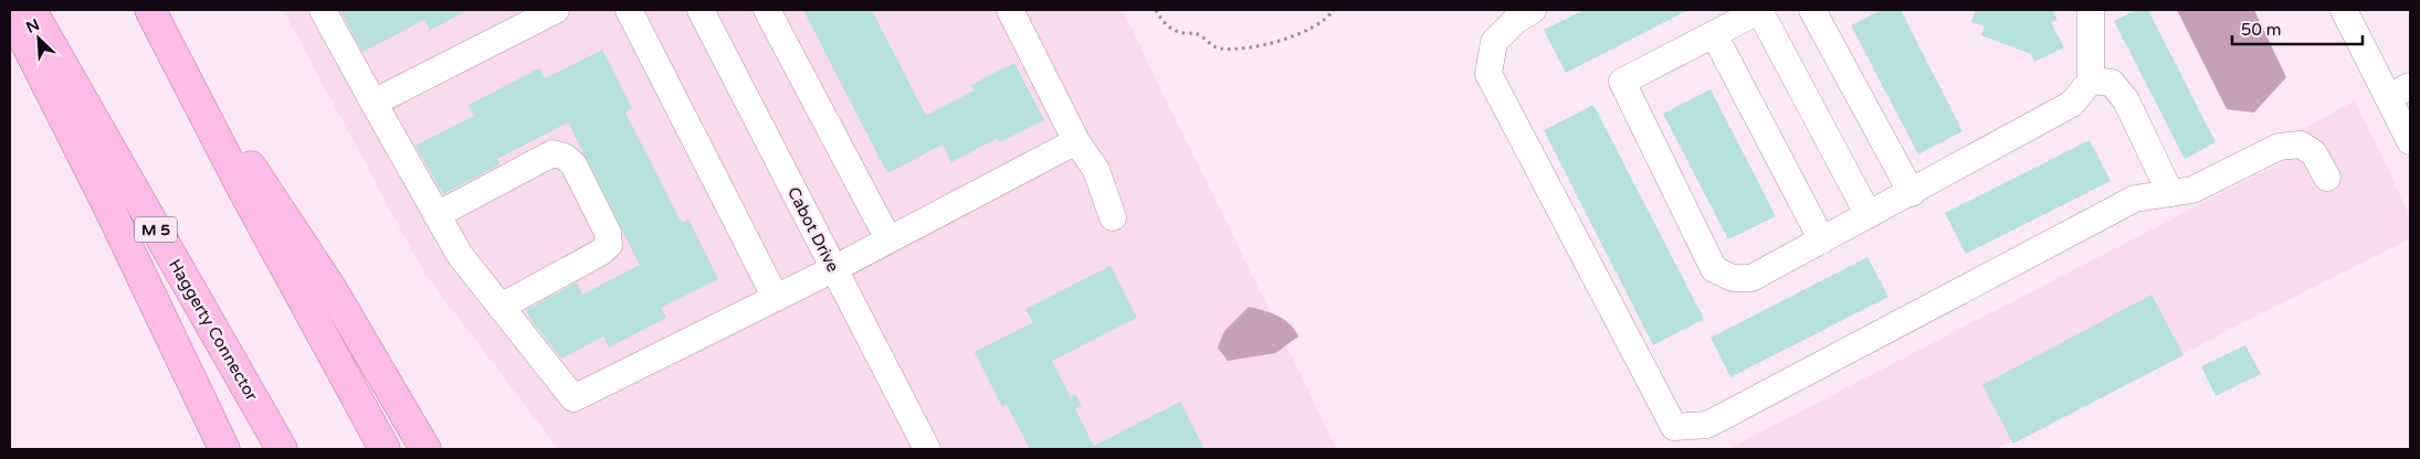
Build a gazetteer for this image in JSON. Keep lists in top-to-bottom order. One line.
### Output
{"streets":{"highway":["M 5","Haggerty Connector"],"street":["Cabot Drive"]},"scale_bar":"50 m","north":"top left"}
